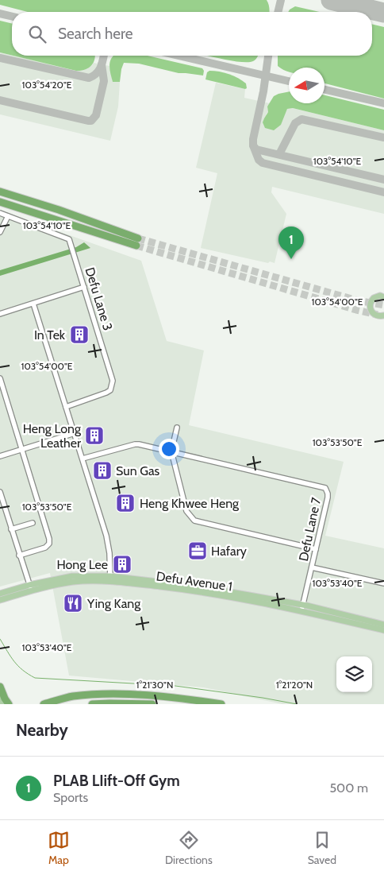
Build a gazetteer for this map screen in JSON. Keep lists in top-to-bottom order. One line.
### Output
{"streets":{"main road":["Defu Avenue 1"],"street":["Defu Lane 3","Defu Lane 7"]},"crossings":[["Defu Lane 7","Defu Avenue 1"]],"places":{"building":["In Tek","Heng Long Leather","Sun Gas","Heng Khwee Heng","Hong Lee"],"office":["Hafary"],"restaurant":["Ying Kang"]},"north":"left","page":{"search":"Search here","pins":"1","heading":"Nearby","list":[{"mark":"1","name":"PLAB LIift-Off Gym","note":"Sports","value":"500 m"}],"nav":["Map","Directions","Saved"]},"coordinates":["103°54'20\"E","103°54'10\"E","103°54'00\"E","103°53'50\"E","103°53'40\"E","1°21'30\"N","1°21'20\"N"]}
